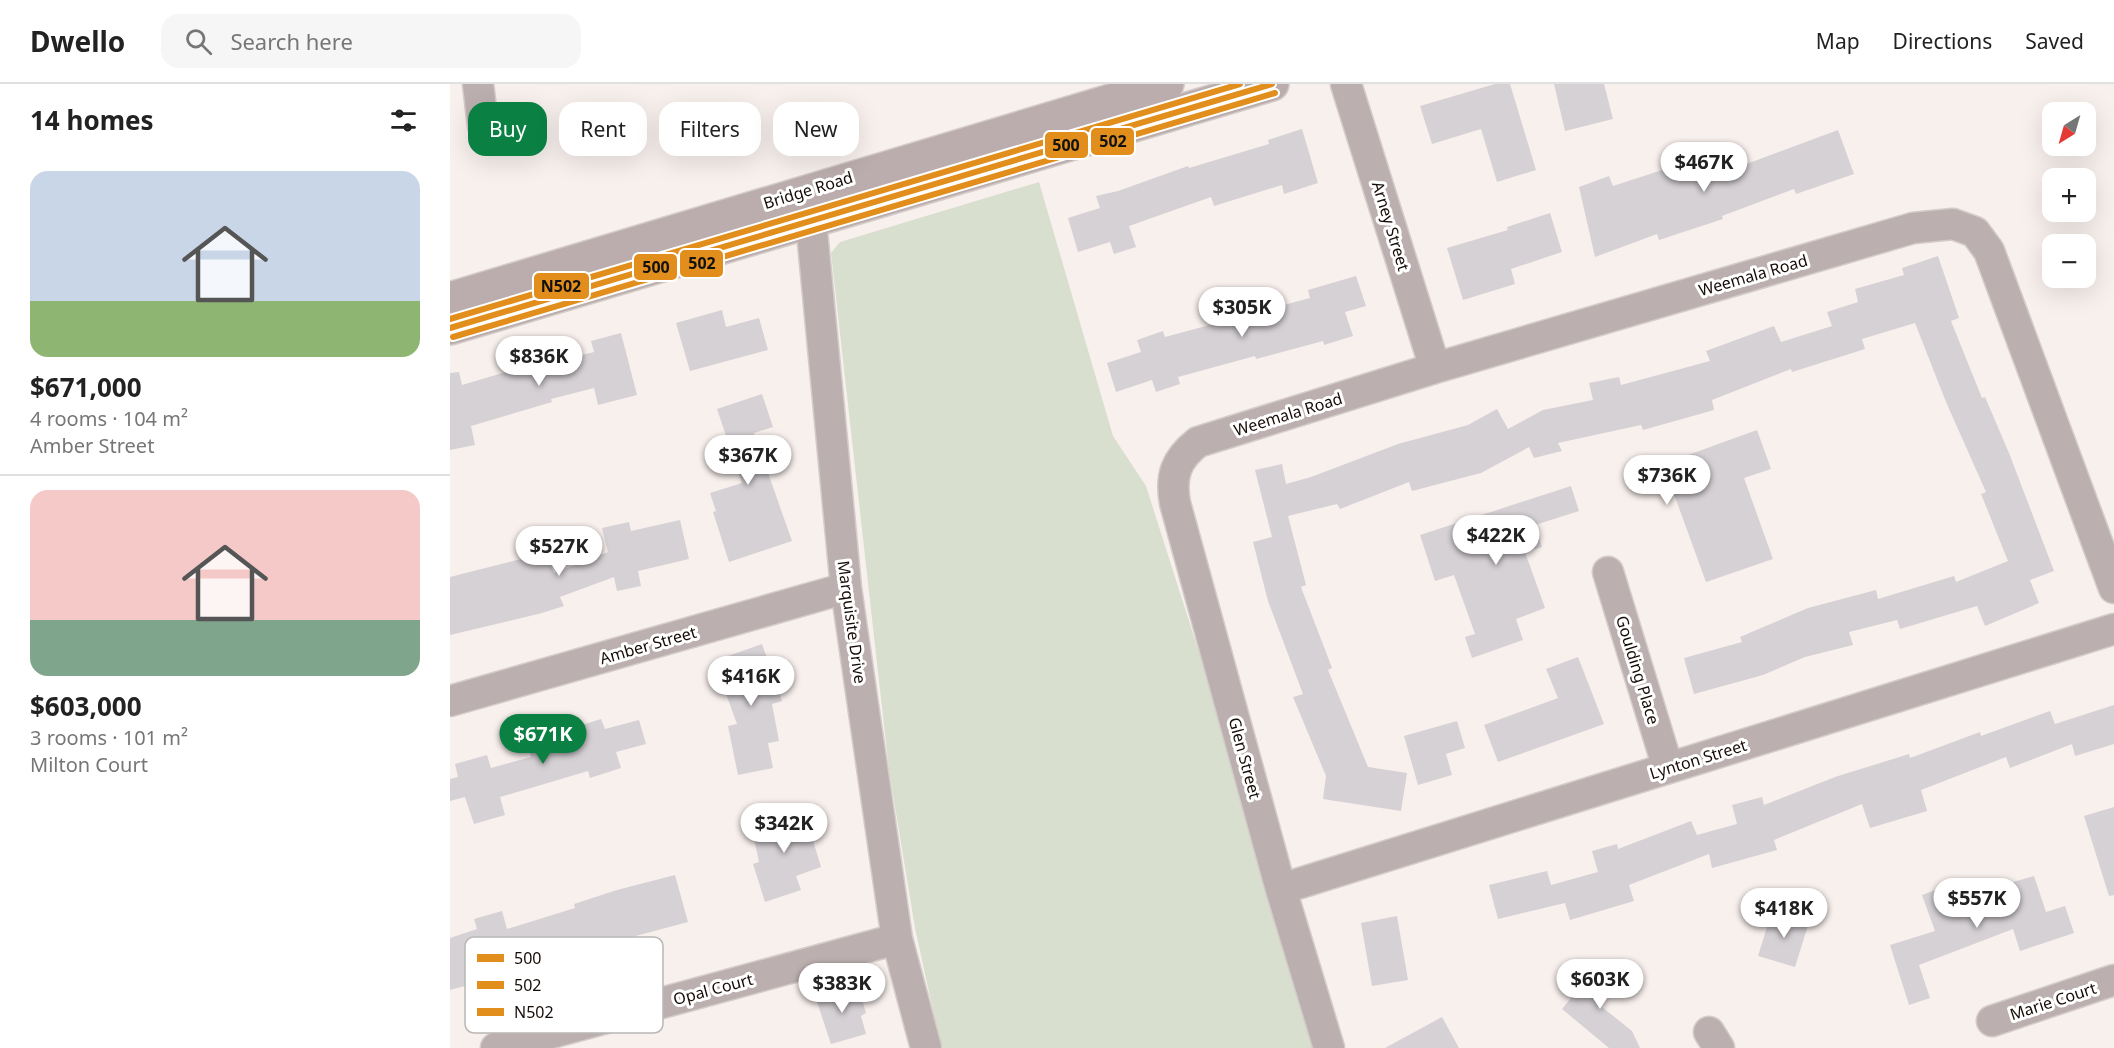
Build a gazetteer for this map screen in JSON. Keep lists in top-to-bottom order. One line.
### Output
{"streets":{"main road":["Bridge Road"],"street":["Arney Street","Weemala Road","Marquisite Drive","Amber Street","Goulding Place","Glen Street","Lynton Street","Opal Court","Marie Court"]},"crossings":[["Bridge Road","Marquisite Drive"],["Arney Street","Weemala Road"],["Weemala Road","Glen Street"],["Marquisite Drive","Amber Street"],["Marquisite Drive","Opal Court"],["Goulding Place","Lynton Street"],["Glen Street","Lynton Street"]],"lines":["transit line 500","transit line N502","transit line 502"],"legend":["500","502","N502"],"north":"bottom left","page":{"header":"Dwello","search":"Search here","nav":["Map","Directions","Saved"],"heading":"14 homes","map_buttons":["+","−"],"chip":["Buy","Rent","Filters","New"],"price":["$467K","$305K","$836K","$367K","$736K","$422K","$527K","$416K","$671K","$342K","$557K","$418K","$603K","$383K"],"list":[{"name":"$671,000","note":"4 rooms · 104 m² · Amber Street"},{"name":"$603,000","note":"3 rooms · 101 m² · Milton Court"}]}}
